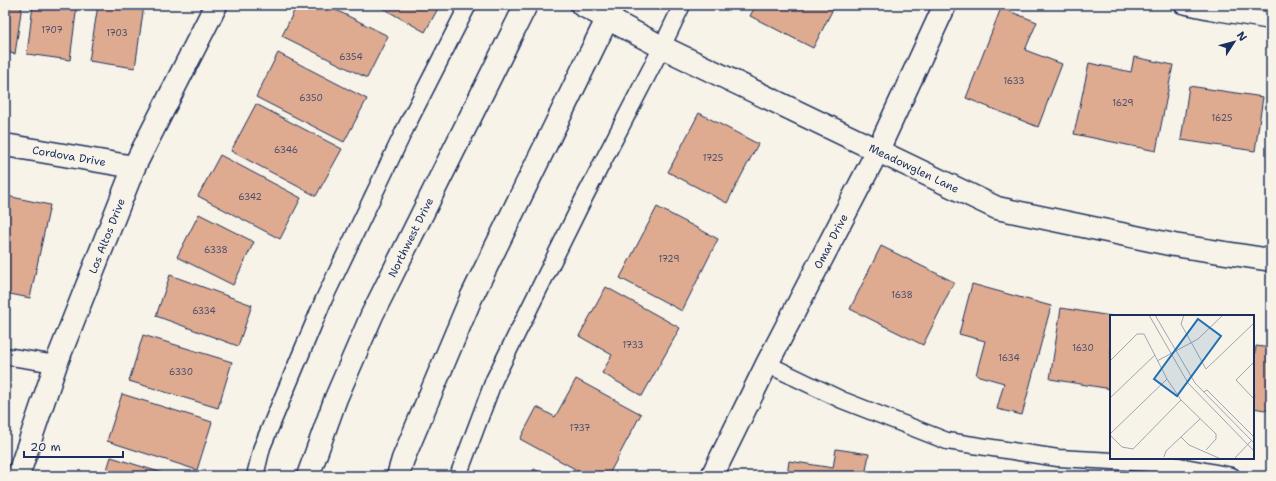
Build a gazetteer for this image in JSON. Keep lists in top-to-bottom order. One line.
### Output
{"streets":{"street":["Cordova Drive","Meadowglen Lane","Los Altos Drive","Northwest Drive","Omar Drive"]},"crossings":[["Cordova Drive","Los Altos Drive"],["Meadowglen Lane","Omar Drive"]],"house_numbers":["1707","1703","6354","1633","6350","1629","1625","6346","1725","6342","6338","1729","1638","6334","1733","1630","1634","6330","1737"],"scale_bar":"20 m","north":"top right"}
